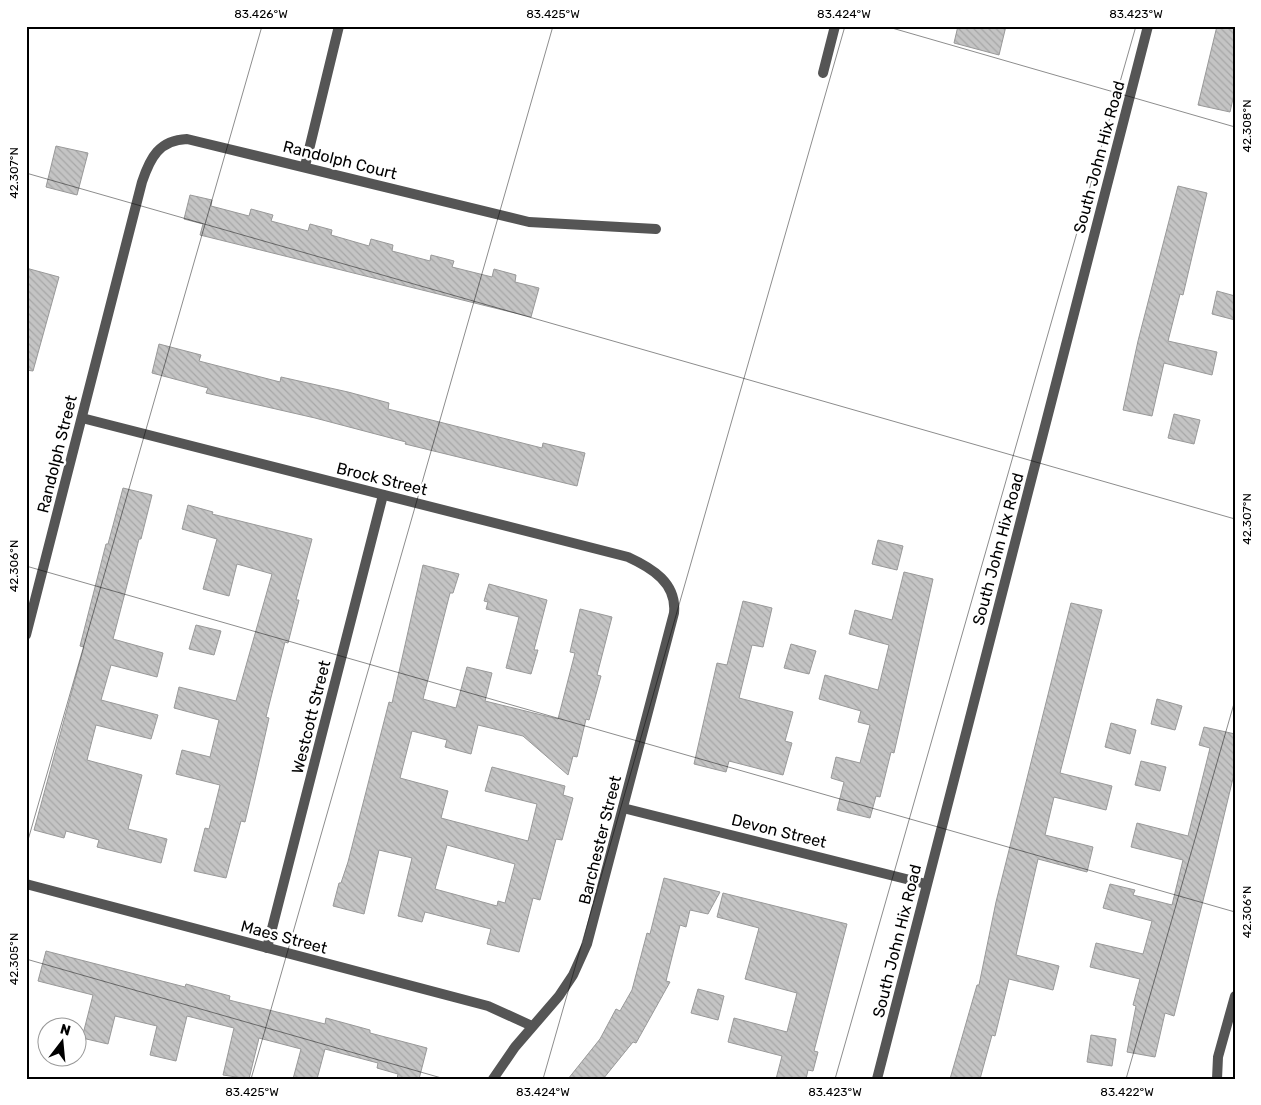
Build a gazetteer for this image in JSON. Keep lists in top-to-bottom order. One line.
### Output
{"streets":{"street":["South John Hix Road","Randolph Court","Randolph Street","Brock Street","Westcott Street","Devon Street","Barchester Street","Maes Street"]},"crossings":[["South John Hix Road","Devon Street"],["Randolph Court","Randolph Street"],["Randolph Street","Brock Street"],["Brock Street","Westcott Street"],["Brock Street","Barchester Street"],["Westcott Street","Maes Street"],["Devon Street","Barchester Street"],["Barchester Street","Maes Street"]],"north":"top","coordinates":["83.426°W","83.425°W","83.424°W","83.423°W","42.308°N","42.307°N","42.306°N","42.305°N","83.422°W"]}
